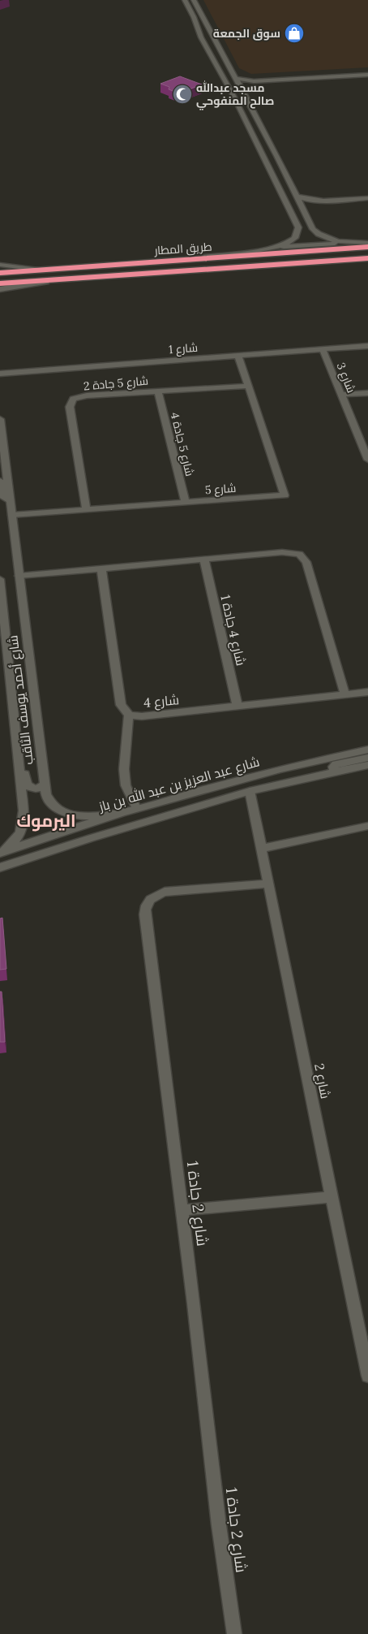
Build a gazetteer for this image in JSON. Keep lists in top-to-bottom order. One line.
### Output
{"streets":{"highway":["طريق المطار"],"street":["شارع 1","شارع 3","شارع 5 جادة 2","شارع 5 جادة 4","شارع 5","شارع 4 جادة 1","شارع أحمد يوسف الثاقب","شارع 4","شارع عبد العزيز بن عبد الله بن باز","شارع 2","شارع 2 جادة 1"]},"crossings":[["شارع 1","شارع 3"],["شارع 1","شارع 5"],["شارع 5 جادة 2","شارع 5 جادة 4"],["شارع 5 جادة 2","شارع 5"],["شارع 5 جادة 4","شارع 5"],["شارع 5","شارع أحمد يوسف الثاقب"],["شارع 4 جادة 1","شارع 4"],["شارع أحمد يوسف الثاقب","شارع عبد العزيز بن عبد الله بن باز"],["شارع عبد العزيز بن عبد الله بن باز","شارع 2"],["شارع 2","شارع 2 جادة 1"]],"districts":["اليرموك"],"places":{"shop":["سوق الجمعة"],"mosque":["مسجد عبدالله صالح المنفوحي"]}}
